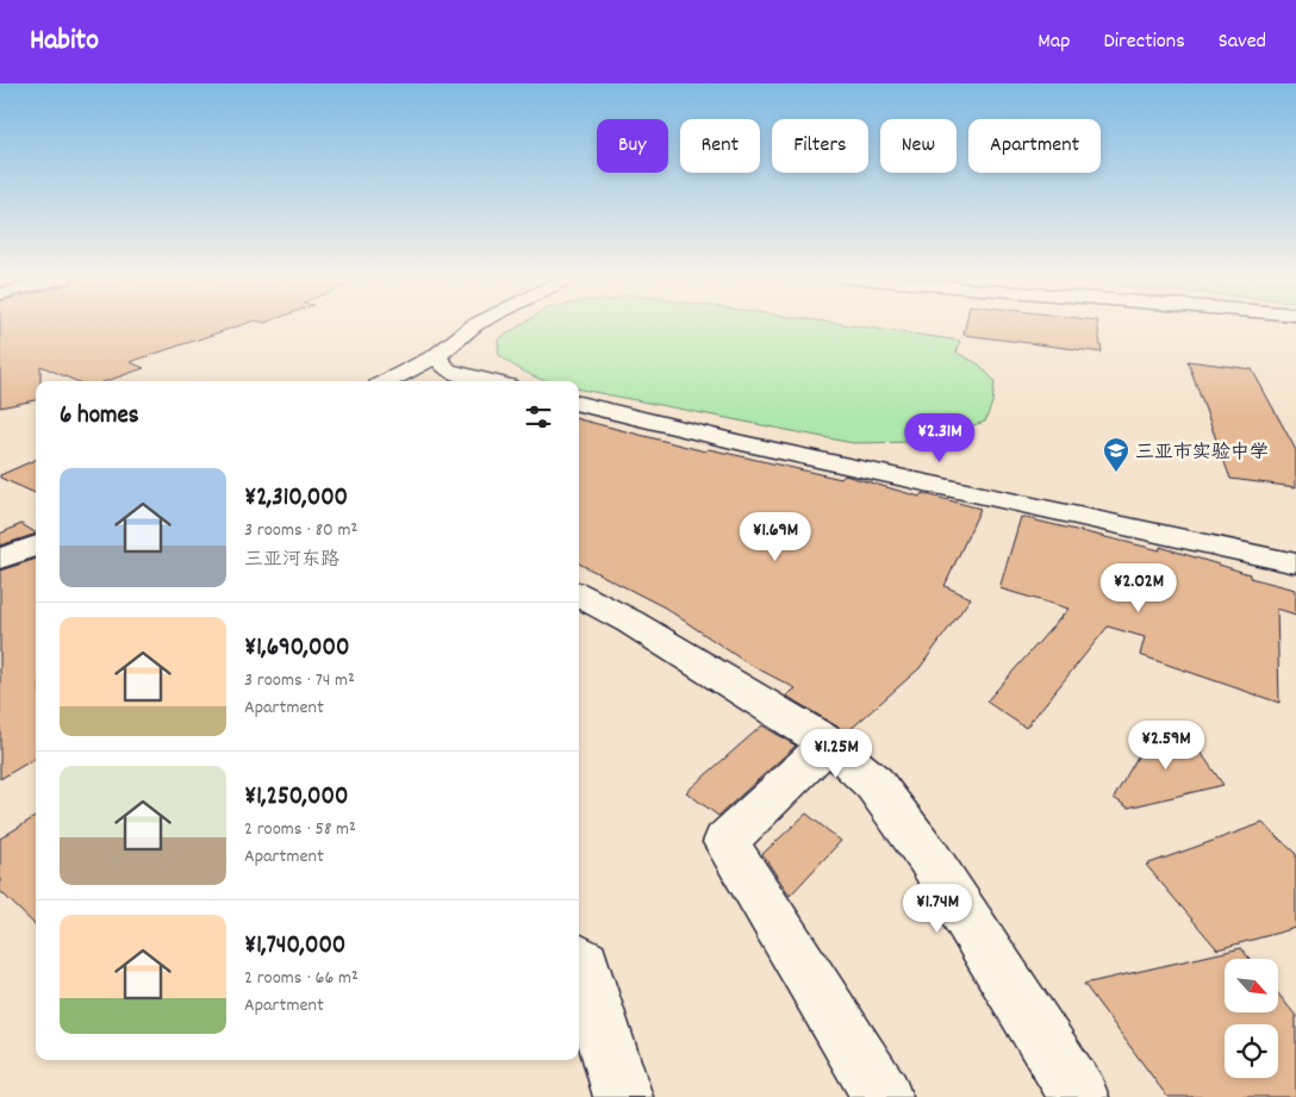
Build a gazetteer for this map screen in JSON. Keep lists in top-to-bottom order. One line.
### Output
{"places":{"school or university":["三亚市实验中学"]},"north":"bottom right","page":{"header":"Habito","nav":["Map","Directions","Saved"],"chip":["Buy","Rent","Filters","New","Apartment"],"heading":"6 homes","price":["¥2.31M","¥1.69M","¥2.02M","¥2.59M","¥1.25M","¥1.74M"],"list":[{"name":"¥2,310,000","note":"3 rooms · 80 m² · 三亚河东路"},{"name":"¥1,690,000","note":"3 rooms · 74 m² · Apartment"},{"name":"¥1,250,000","note":"2 rooms · 58 m² · Apartment"},{"name":"¥1,740,000","note":"2 rooms · 66 m² · Apartment"}]}}
